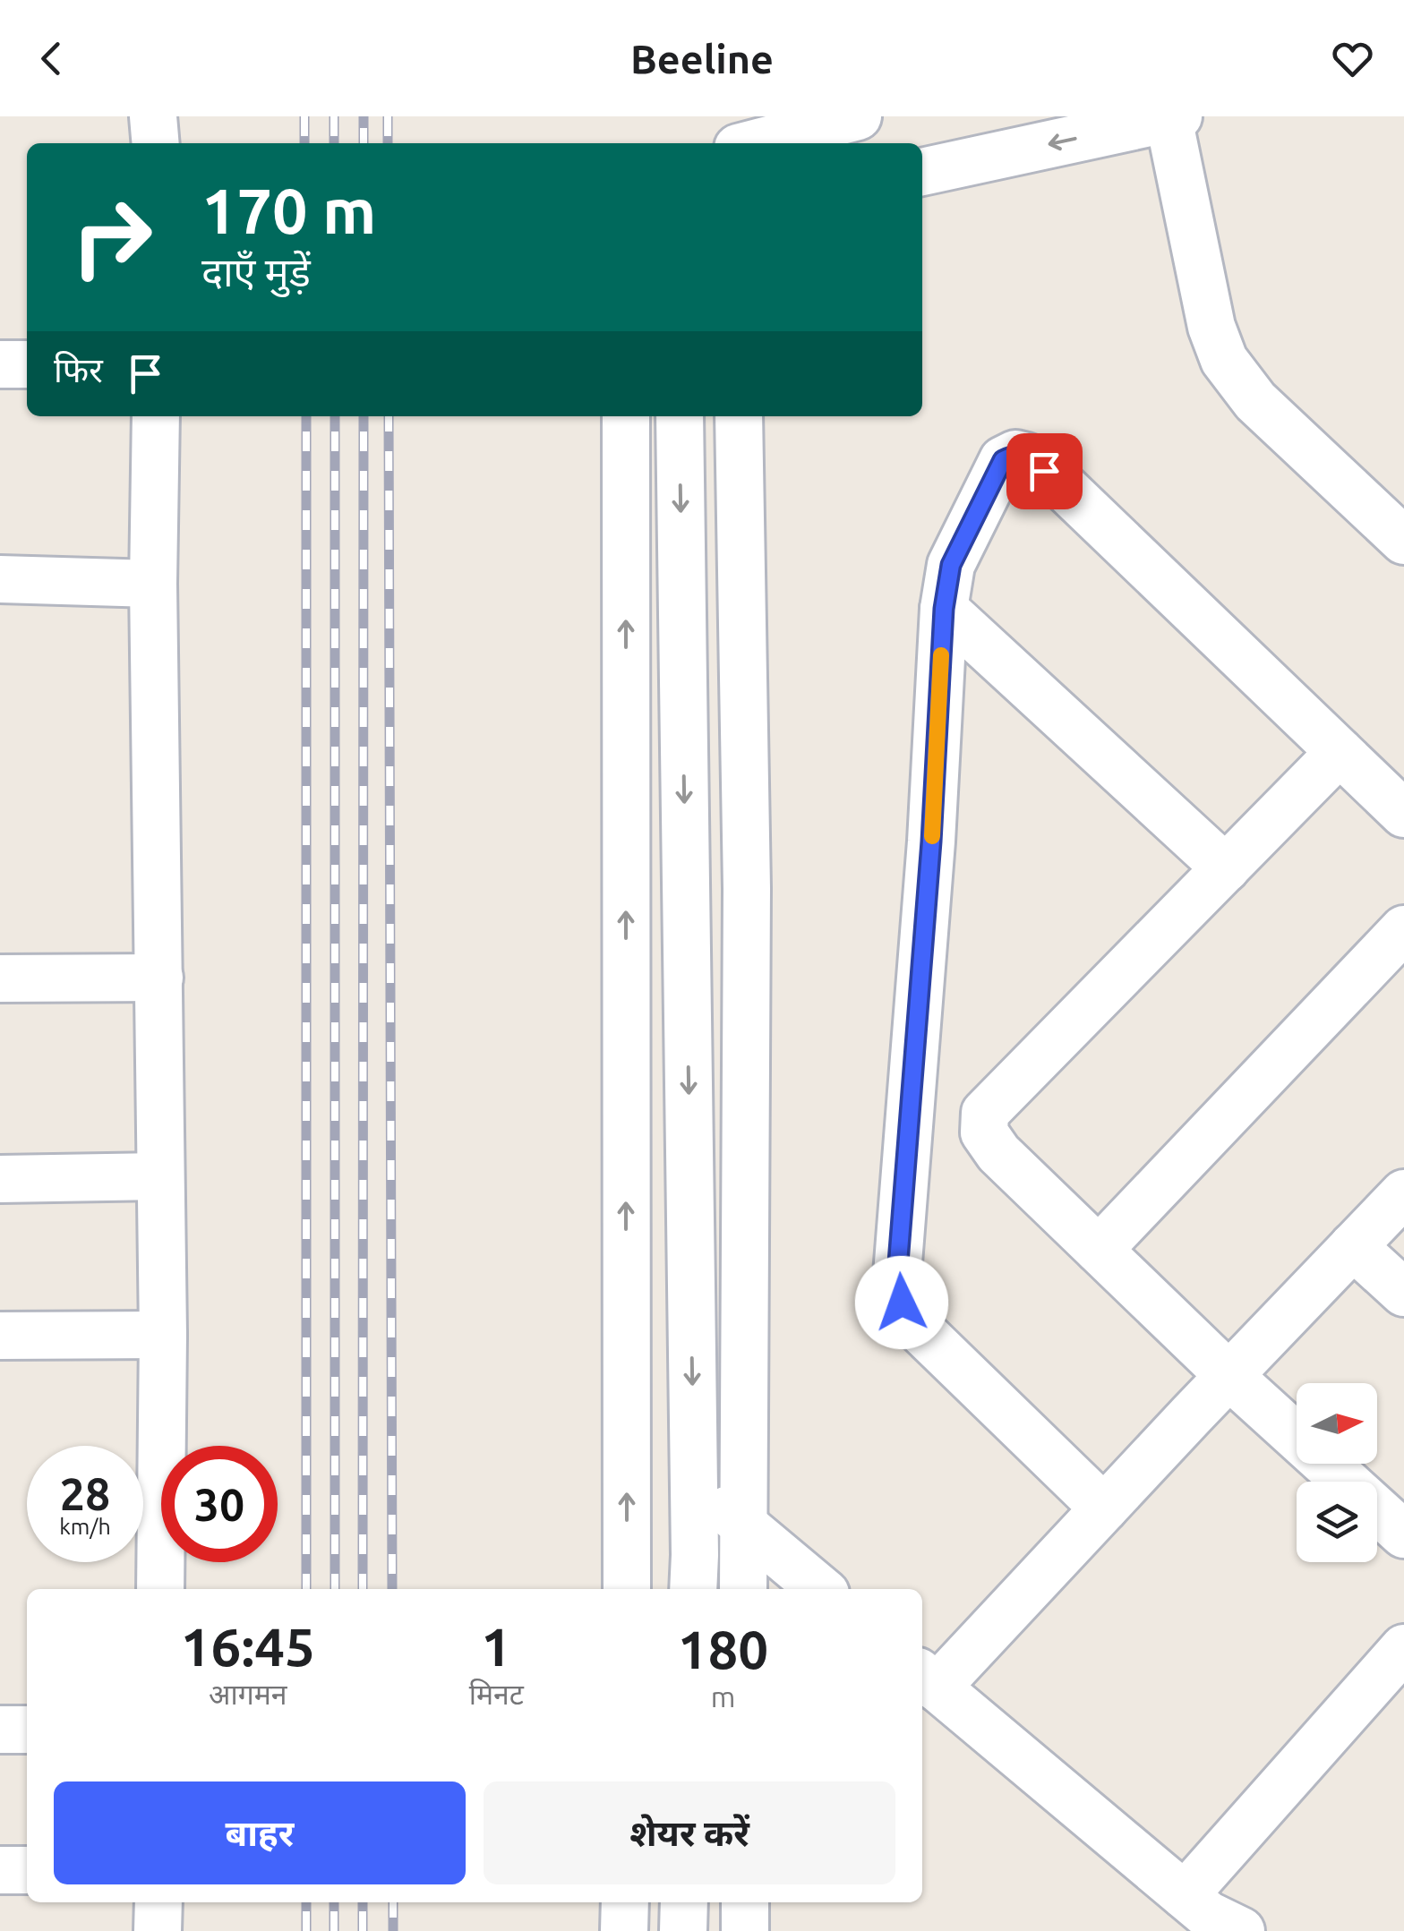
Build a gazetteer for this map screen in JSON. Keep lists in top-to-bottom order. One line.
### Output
{"north":"right","page":{"header":"Beeline","turn":["170 m","दाएँ मुड़ें"],"then":"फिर","speed":"28 km/h","limit":"30","eta":["16:45","आगमन","1","मिनट","180","m"],"buttons":["बाहर","शेयर करें"]}}
